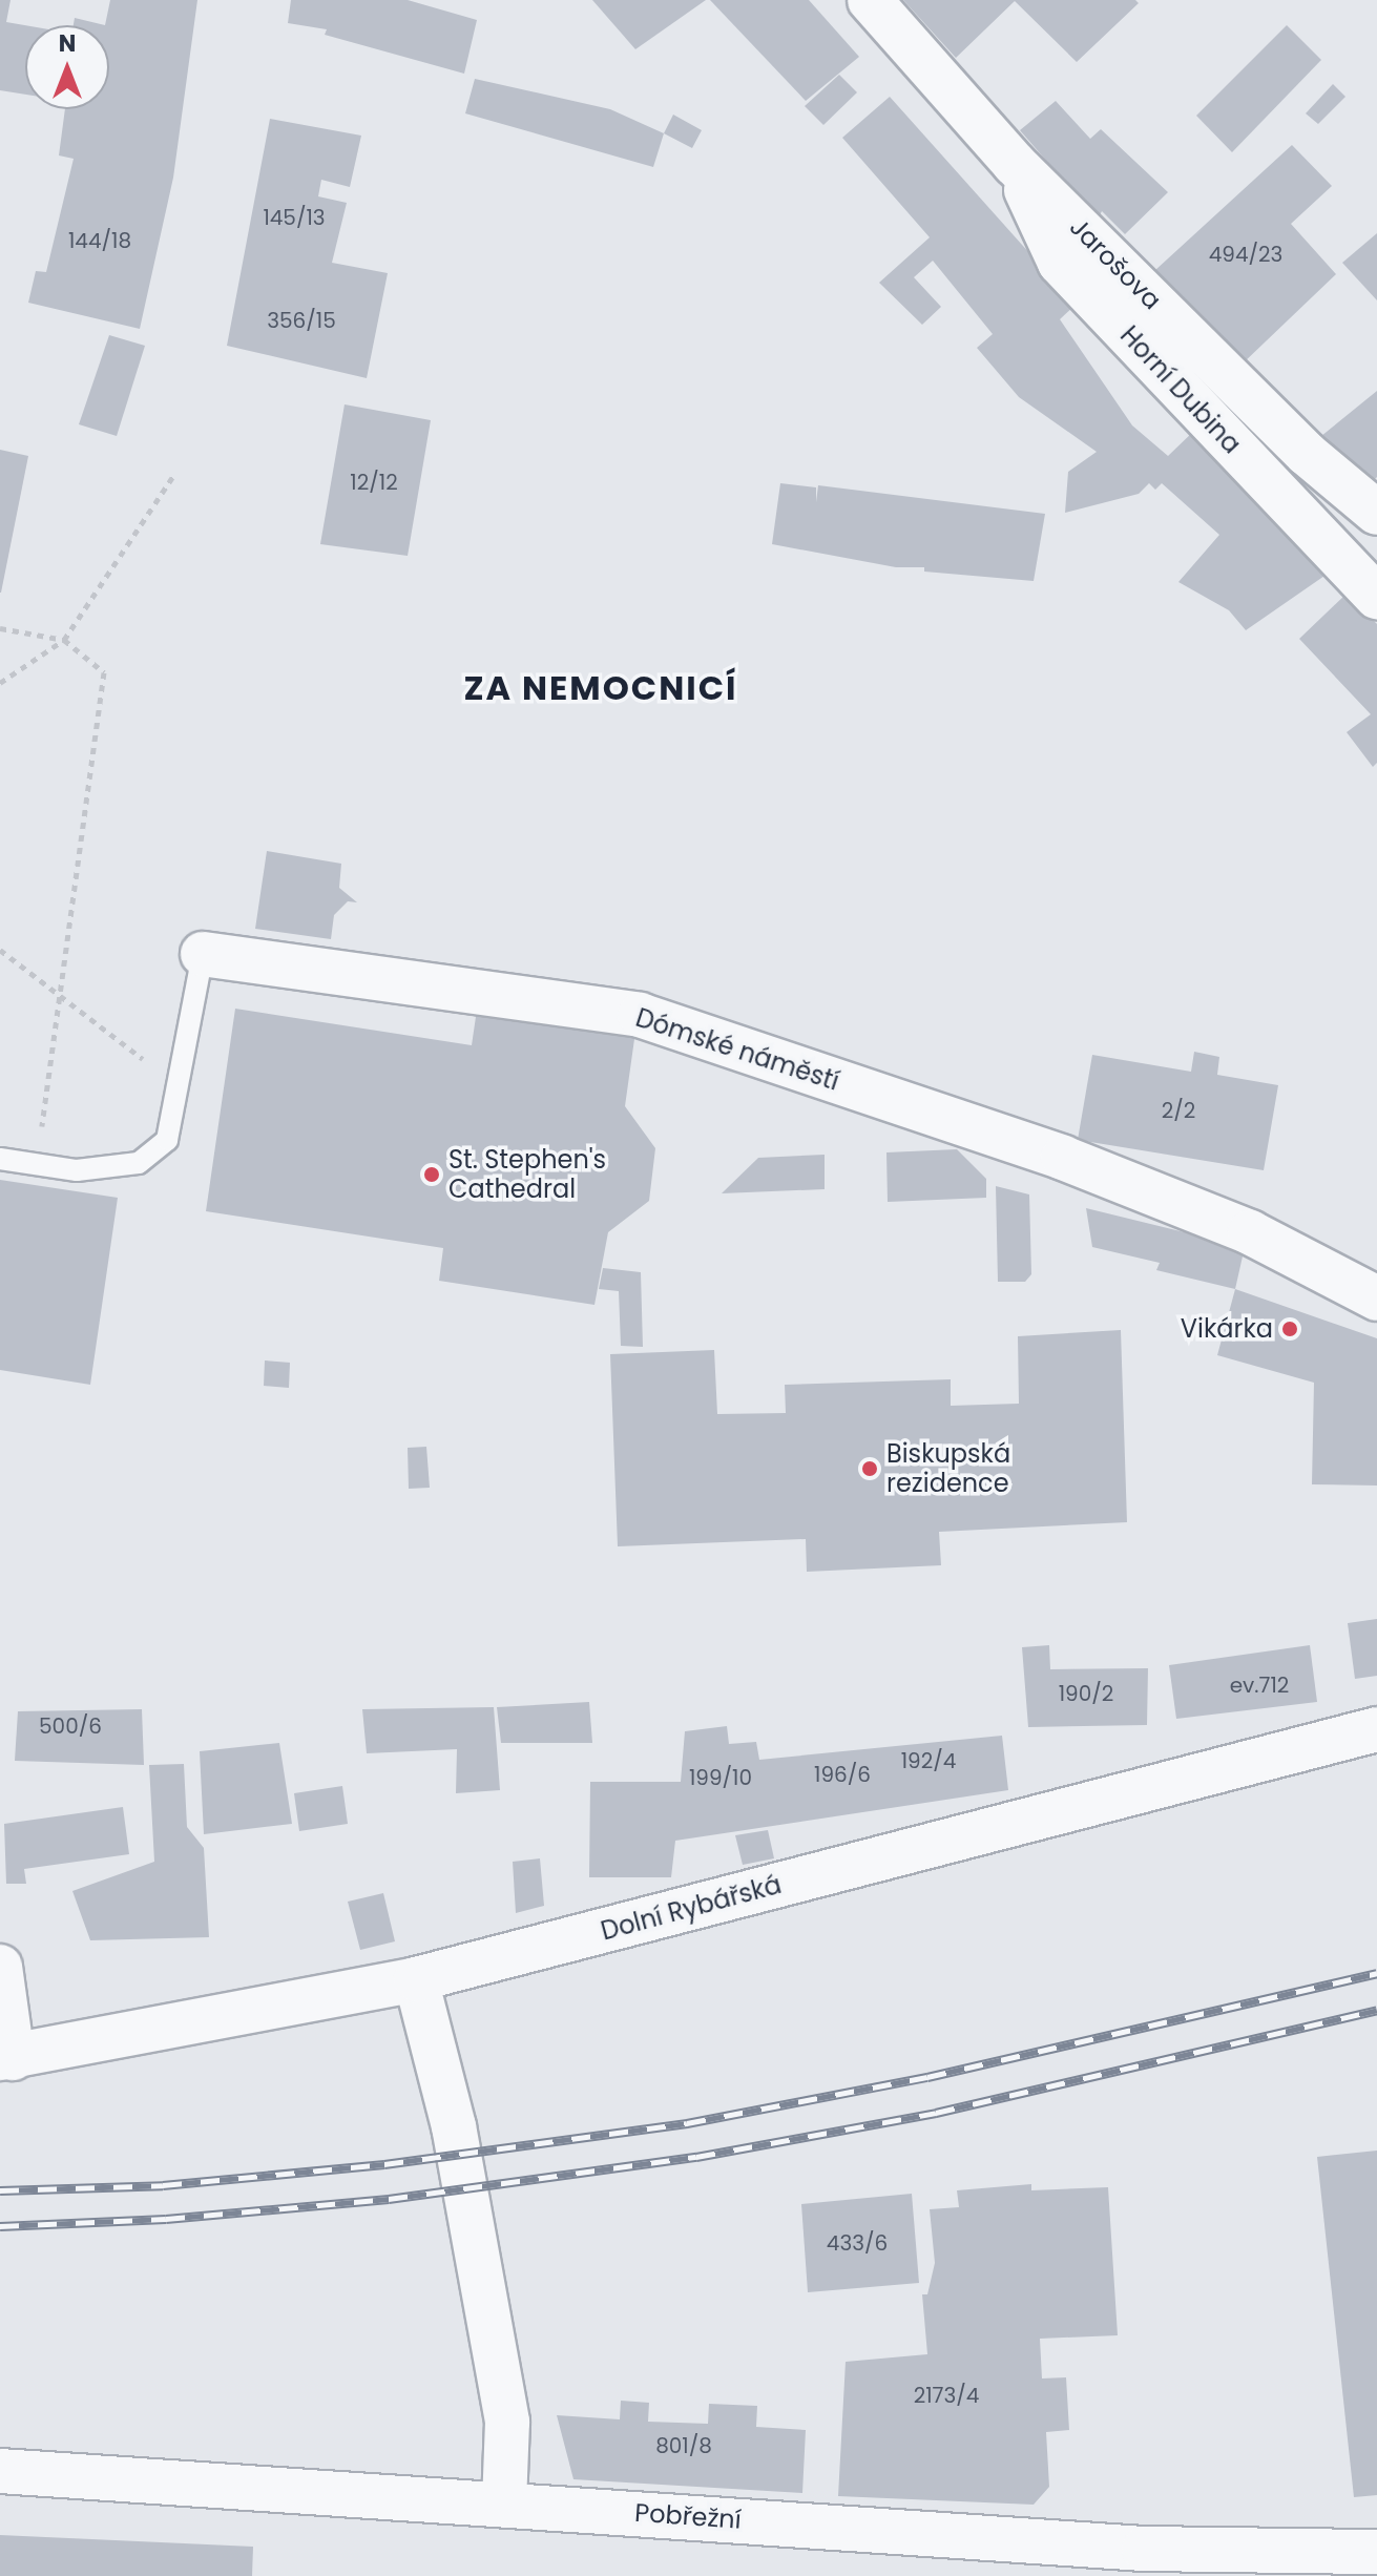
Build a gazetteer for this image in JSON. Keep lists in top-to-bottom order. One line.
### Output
{"streets":{"street":["Jarošova","Horní Dubina","Dómské náměstí","Dolní Rybářská","Pobřežní"]},"crossings":[["Jarošova","Horní Dubina"]],"districts":["ZA NEMOCNICÍ"],"places":["St. Stephen's Cathedral","Vikárka","Biskupská rezidence"],"house_numbers":["145/13","144/18","494/23","356/15","12/12","2/2","ev.712","190/2","500/6","192/4","196/6","199/10","433/6","2173/4","801/8"],"north":"top"}
